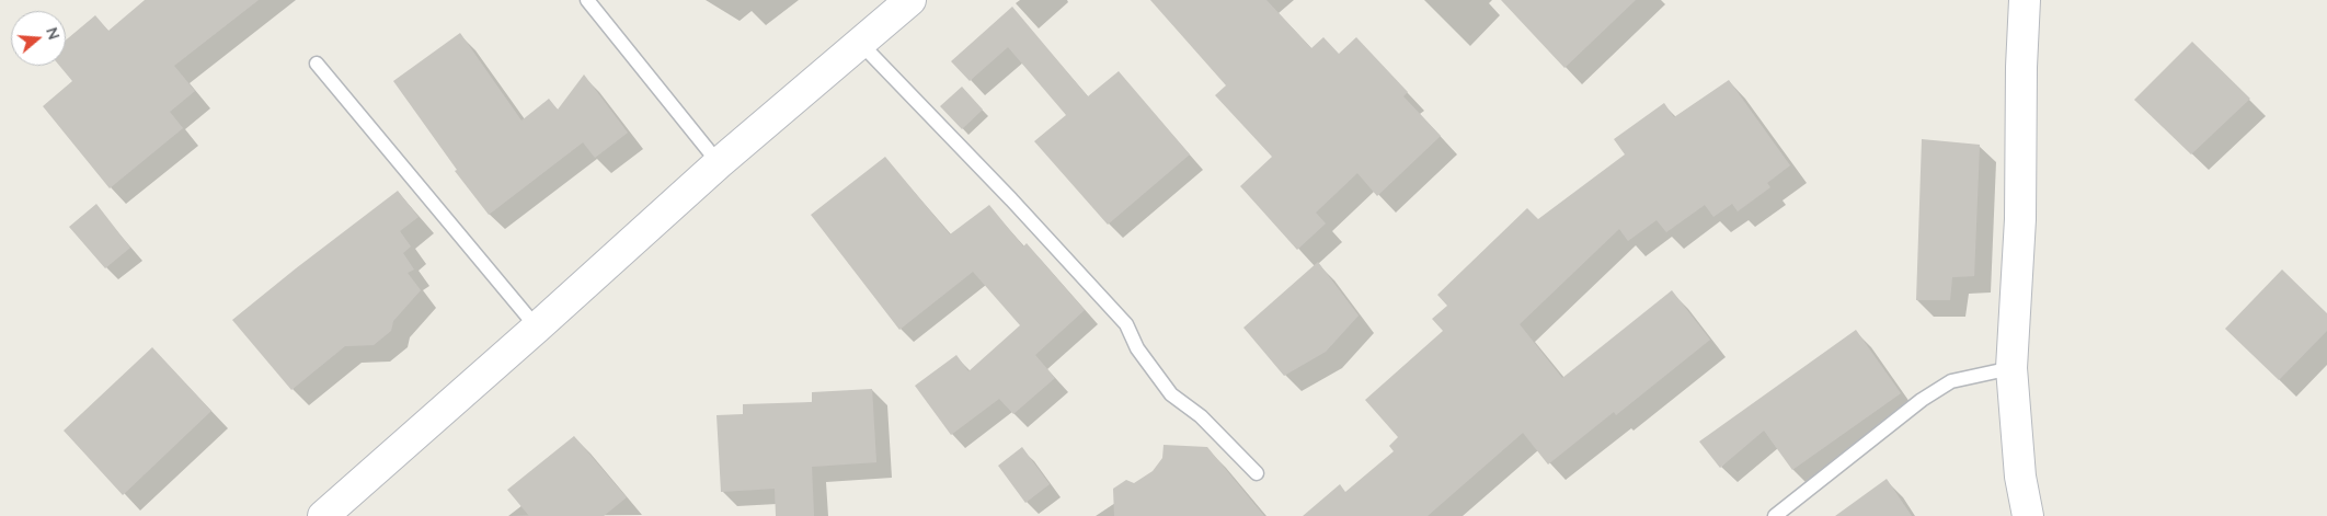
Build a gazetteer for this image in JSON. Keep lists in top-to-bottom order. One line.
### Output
{"north":"right"}
